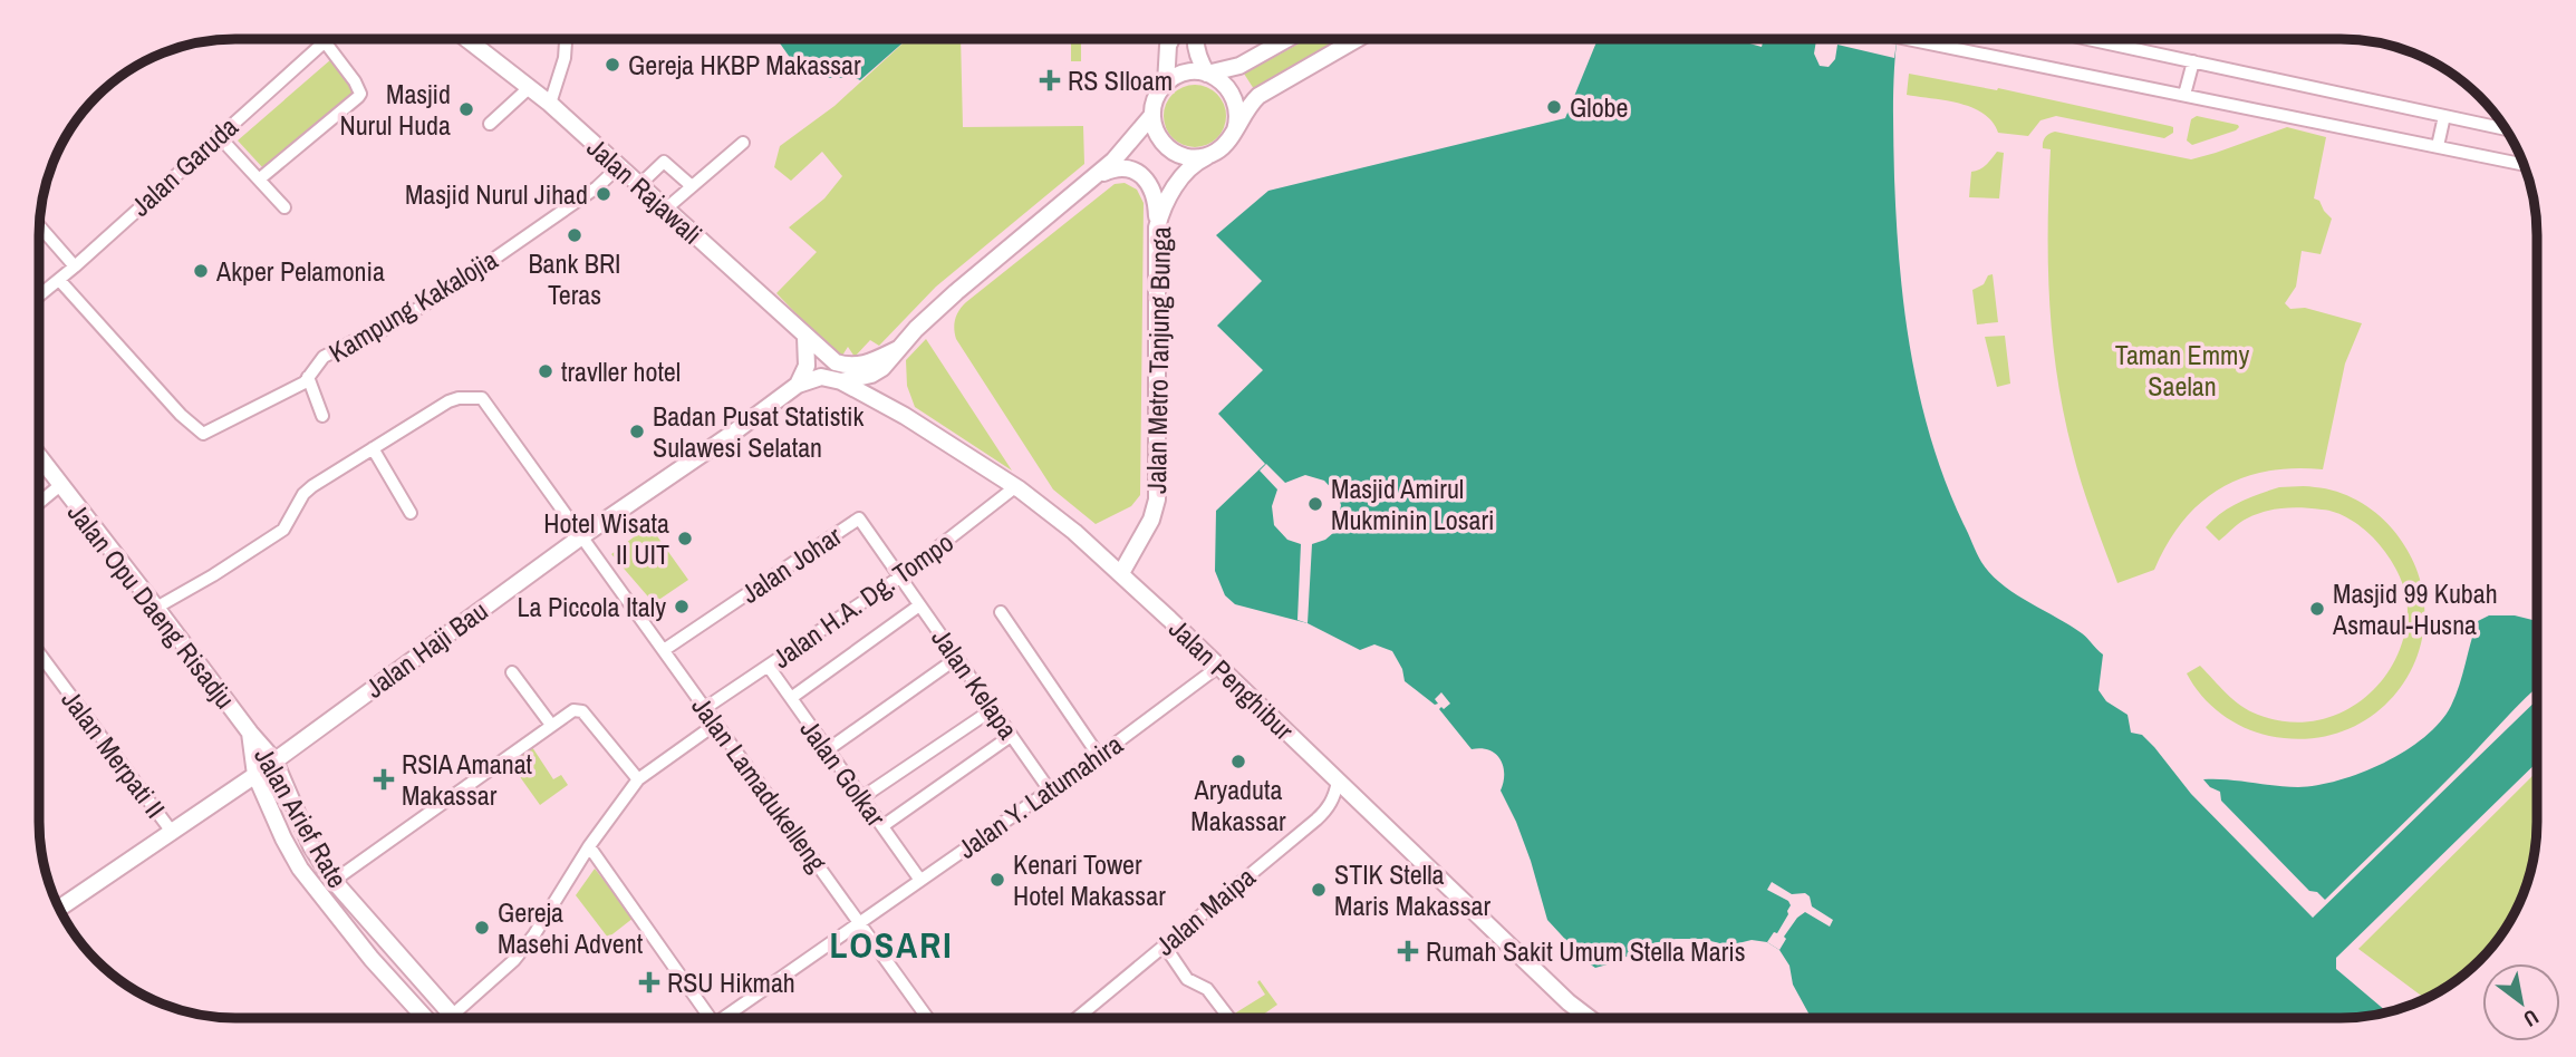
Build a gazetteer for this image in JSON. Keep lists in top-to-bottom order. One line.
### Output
{"streets":{"main road":["Jalan Rajawali","Jalan Metro Tanjung Bunga","Jalan Opu Daeng Risadju","Jalan Haji Bau","Jalan Penghibur","Jalan Arief Rate"],"street":["Jalan Garuda","Kampung Kakalojia","Jalan Johar","Jalan H.A. Dg. Tompo","Jalan Kelapa","Jalan Merpati II","Jalan Golkar","Jalan Lamadukelleng","Jalan Y. Latumahira","Jalan Maipa"]},"crossings":[["Jalan Garuda","Kampung Kakalojia"],["Jalan Rajawali","Kampung Kakalojia"],["Jalan Metro Tanjung Bunga","Jalan Penghibur"],["Jalan Johar","Jalan H.A. Dg. Tompo"],["Jalan Johar","Jalan Kelapa"],["Jalan Johar","Jalan Lamadukelleng"],["Jalan H.A. Dg. Tompo","Jalan Penghibur"],["Jalan H.A. Dg. Tompo","Jalan Kelapa"],["Jalan H.A. Dg. Tompo","Jalan Golkar"],["Jalan H.A. Dg. Tompo","Jalan Lamadukelleng"],["Jalan Opu Daeng Risadju","Jalan Arief Rate"],["Jalan Haji Bau","Jalan Penghibur"],["Jalan Haji Bau","Jalan Merpati II"],["Jalan Haji Bau","Jalan Lamadukelleng"],["Jalan Haji Bau","Jalan Arief Rate"],["Jalan Penghibur","Jalan Y. Latumahira"],["Jalan Penghibur","Jalan Maipa"],["Jalan Kelapa","Jalan Y. Latumahira"],["Jalan Golkar","Jalan Y. Latumahira"],["Jalan Lamadukelleng","Jalan Y. Latumahira"]],"districts":["LOSARI"],"parks":["Taman Emmy Saelan"],"places":{"other":["Gereja HKBP Makassar","Globe","Masjid Nurul Huda","Masjid Nurul Jihad","Bank BRI Teras","Akper Pelamonia","travller hotel","Badan Pusat Statistik Sulawesi Selatan","Masjid Amirul Mukminin Losari","Hotel Wisata II UIT","La Piccola Italy","Masjid 99 Kubah Asmaul-Husna","Aryaduta Makassar","Kenari Tower Hotel Makassar","STIK Stella Maris Makassar","Gereja Masehi Advent"],"health":["RS SIloam","RSIA Amanat Makassar","Rumah Sakit Umum Stella Maris","RSU Hikmah"]},"north":"bottom right"}
